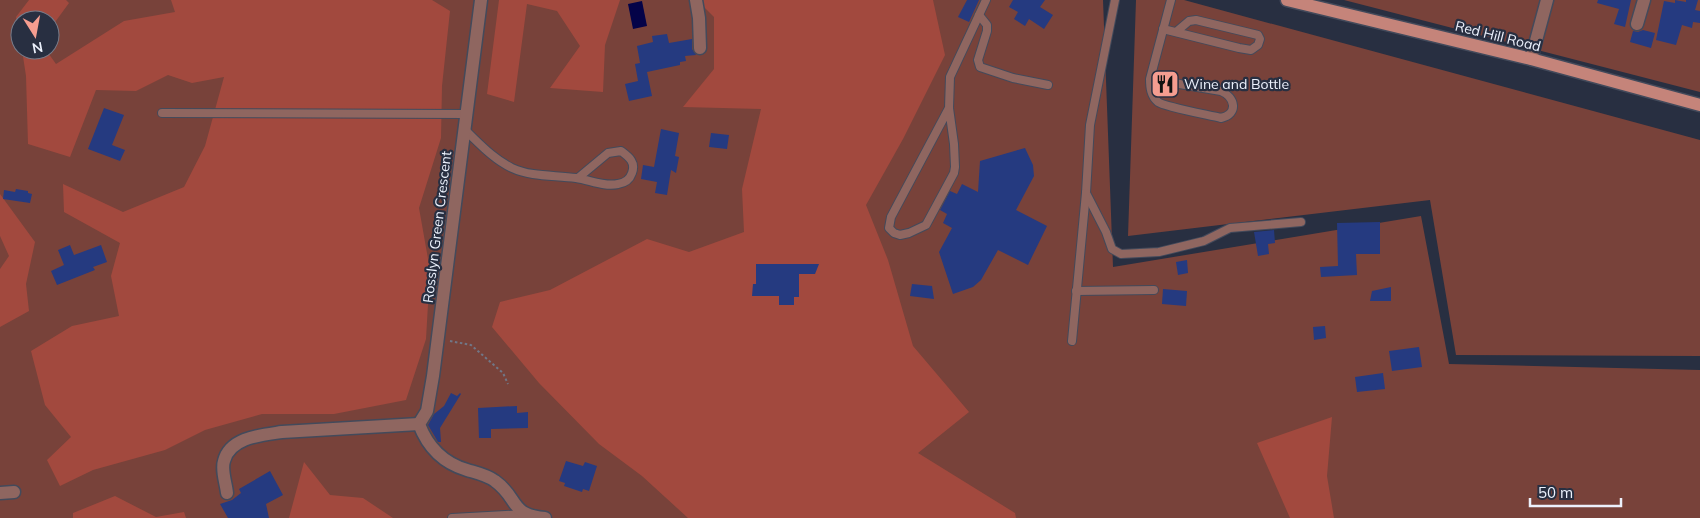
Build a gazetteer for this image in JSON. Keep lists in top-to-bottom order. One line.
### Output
{"streets":{"main road":["Red Hill Road"],"street":["Rosslyn Green Crescent"]},"places":{"restaurant":["Wine and Bottle"]},"scale_bar":"50 m","north":"bottom"}
